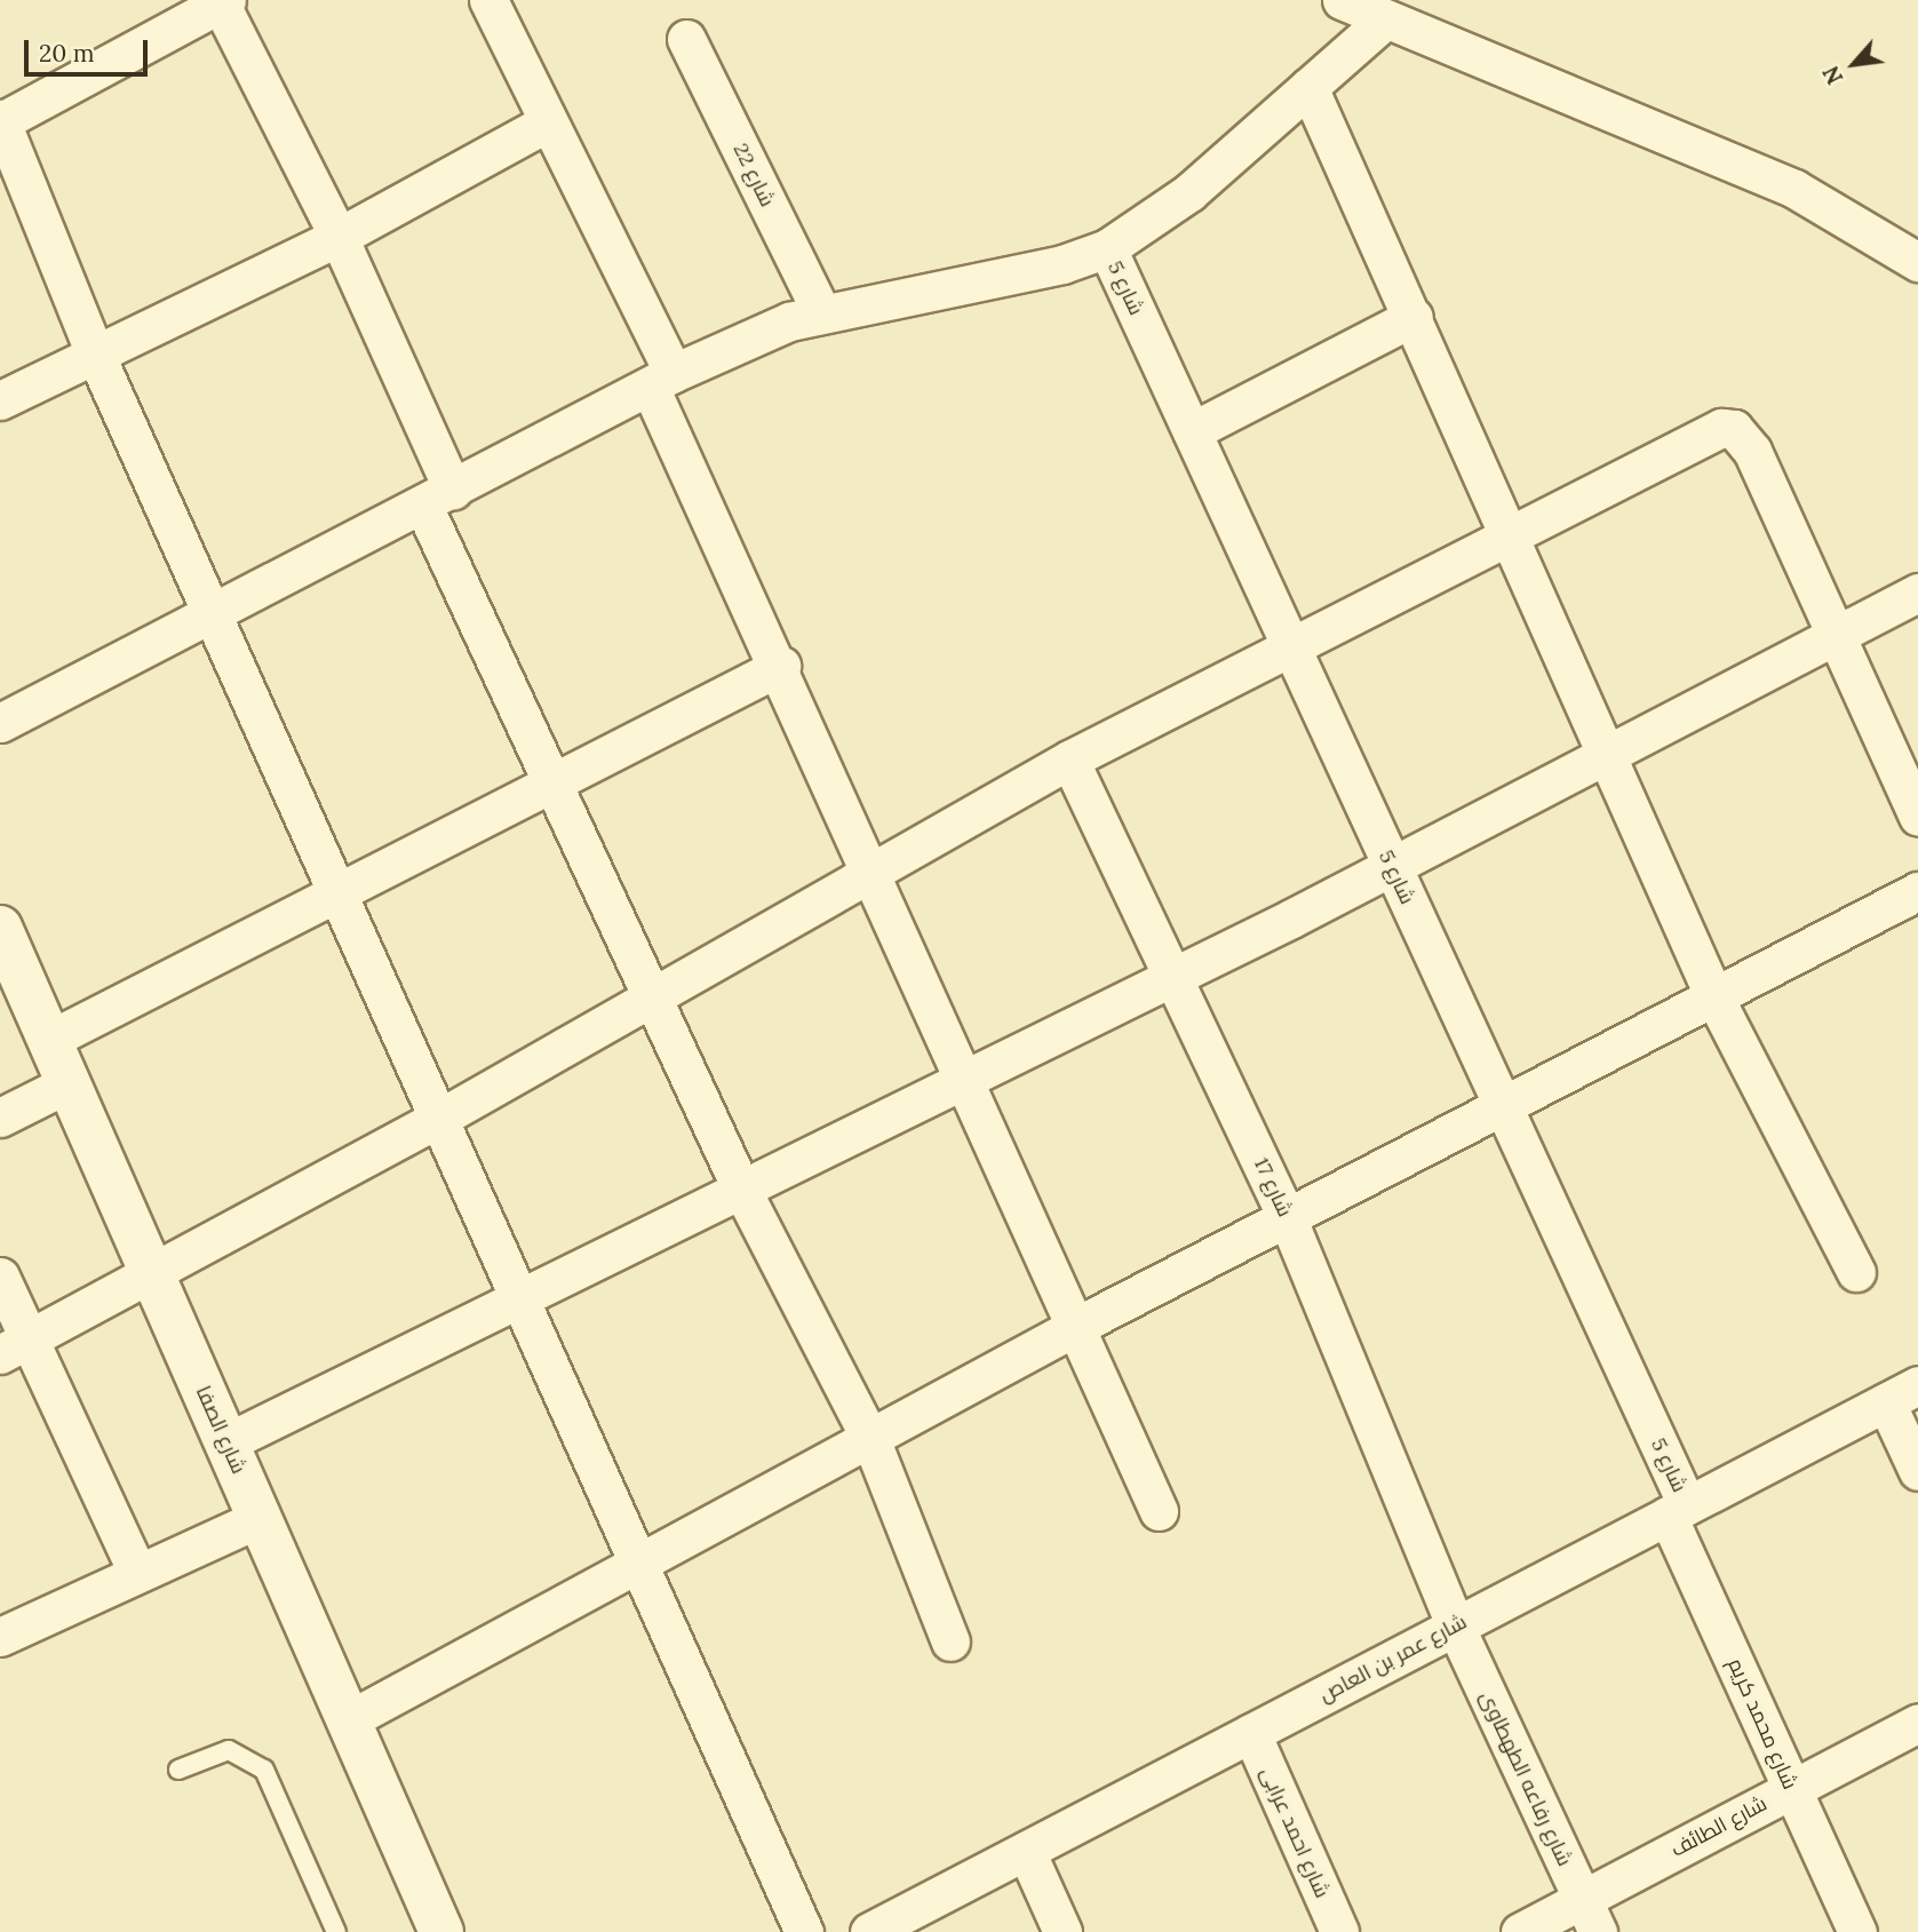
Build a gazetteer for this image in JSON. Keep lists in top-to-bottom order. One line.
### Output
{"streets":{"main road":["شارع الصفا"],"street":["شارع 22","شارع 5","شارع 17","شارع عمر بن العاص","شارع محمد كريم","شارع رفاعه الطهطاوى","شارع الطائف","شارع احمد عرابى"]},"crossings":[["شارع 5","شارع عمر بن العاص"],["شارع 5","شارع محمد كريم"],["شارع 17","شارع عمر بن العاص"],["شارع 17","شارع رفاعه الطهطاوى"],["شارع عمر بن العاص","شارع محمد كريم"],["شارع عمر بن العاص","شارع رفاعه الطهطاوى"],["شارع عمر بن العاص","شارع احمد عرابى"],["شارع محمد كريم","شارع الطائف"],["شارع رفاعه الطهطاوى","شارع الطائف"]],"scale_bar":"20 m","north":"bottom left"}
